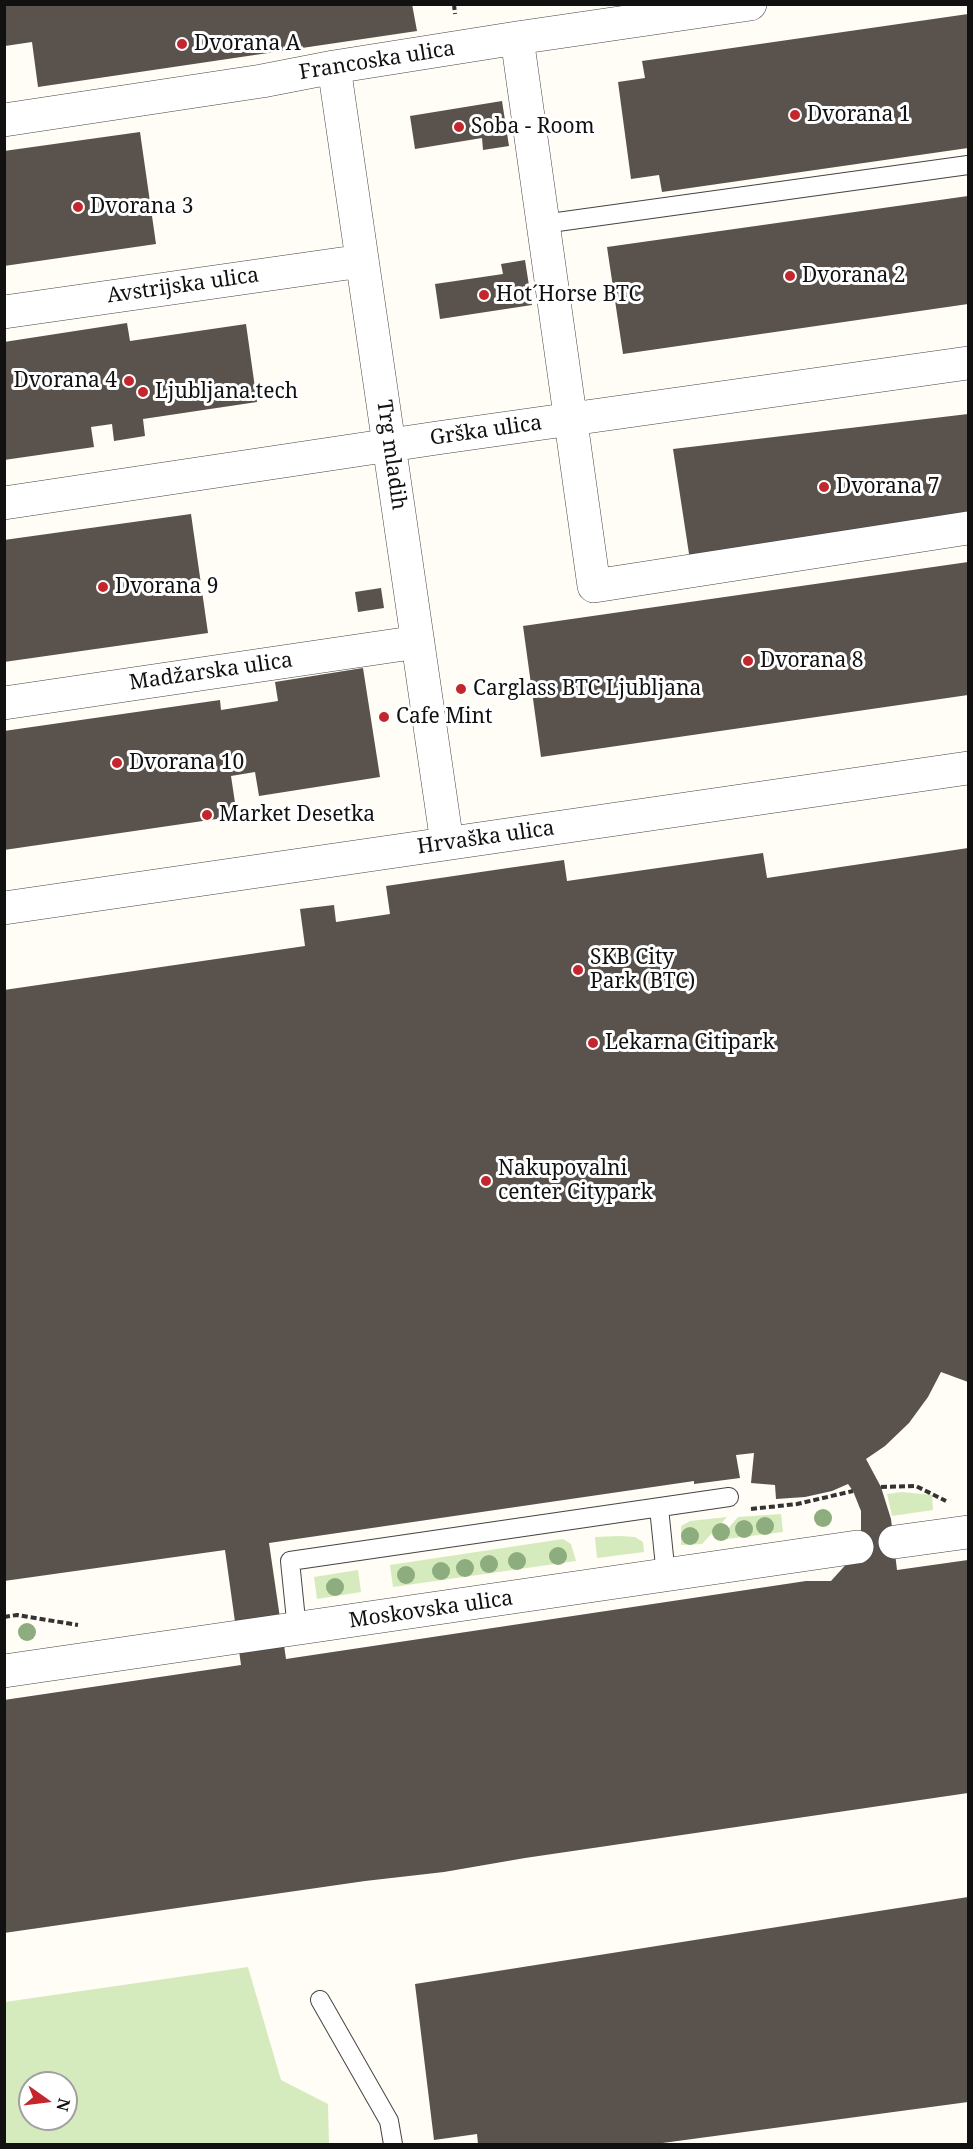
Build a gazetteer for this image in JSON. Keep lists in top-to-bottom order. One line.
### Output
{"streets":{"street":["Francoska ulica","Avstrijska ulica","Grška ulica","Trg mladih","Madžarska ulica","Hrvaška ulica","Moskovska ulica"]},"crossings":[["Francoska ulica","Trg mladih"],["Avstrijska ulica","Trg mladih"],["Grška ulica","Trg mladih"],["Trg mladih","Madžarska ulica"],["Trg mladih","Hrvaška ulica"]],"places":["Dvorana A","Dvorana 1","Soba - Room","Dvorana 3","Dvorana 2","Hot´Horse BTC","Dvorana 4","Ljubljana.tech","Dvorana 7","Dvorana 9","Dvorana 8","Carglass BTC Ljubljana","Cafe Mint","Dvorana 10","Market Desetka","SKB City Park (BTC)","Lekarna Citipark","Nakupovalni center Citypark"],"north":"right"}
